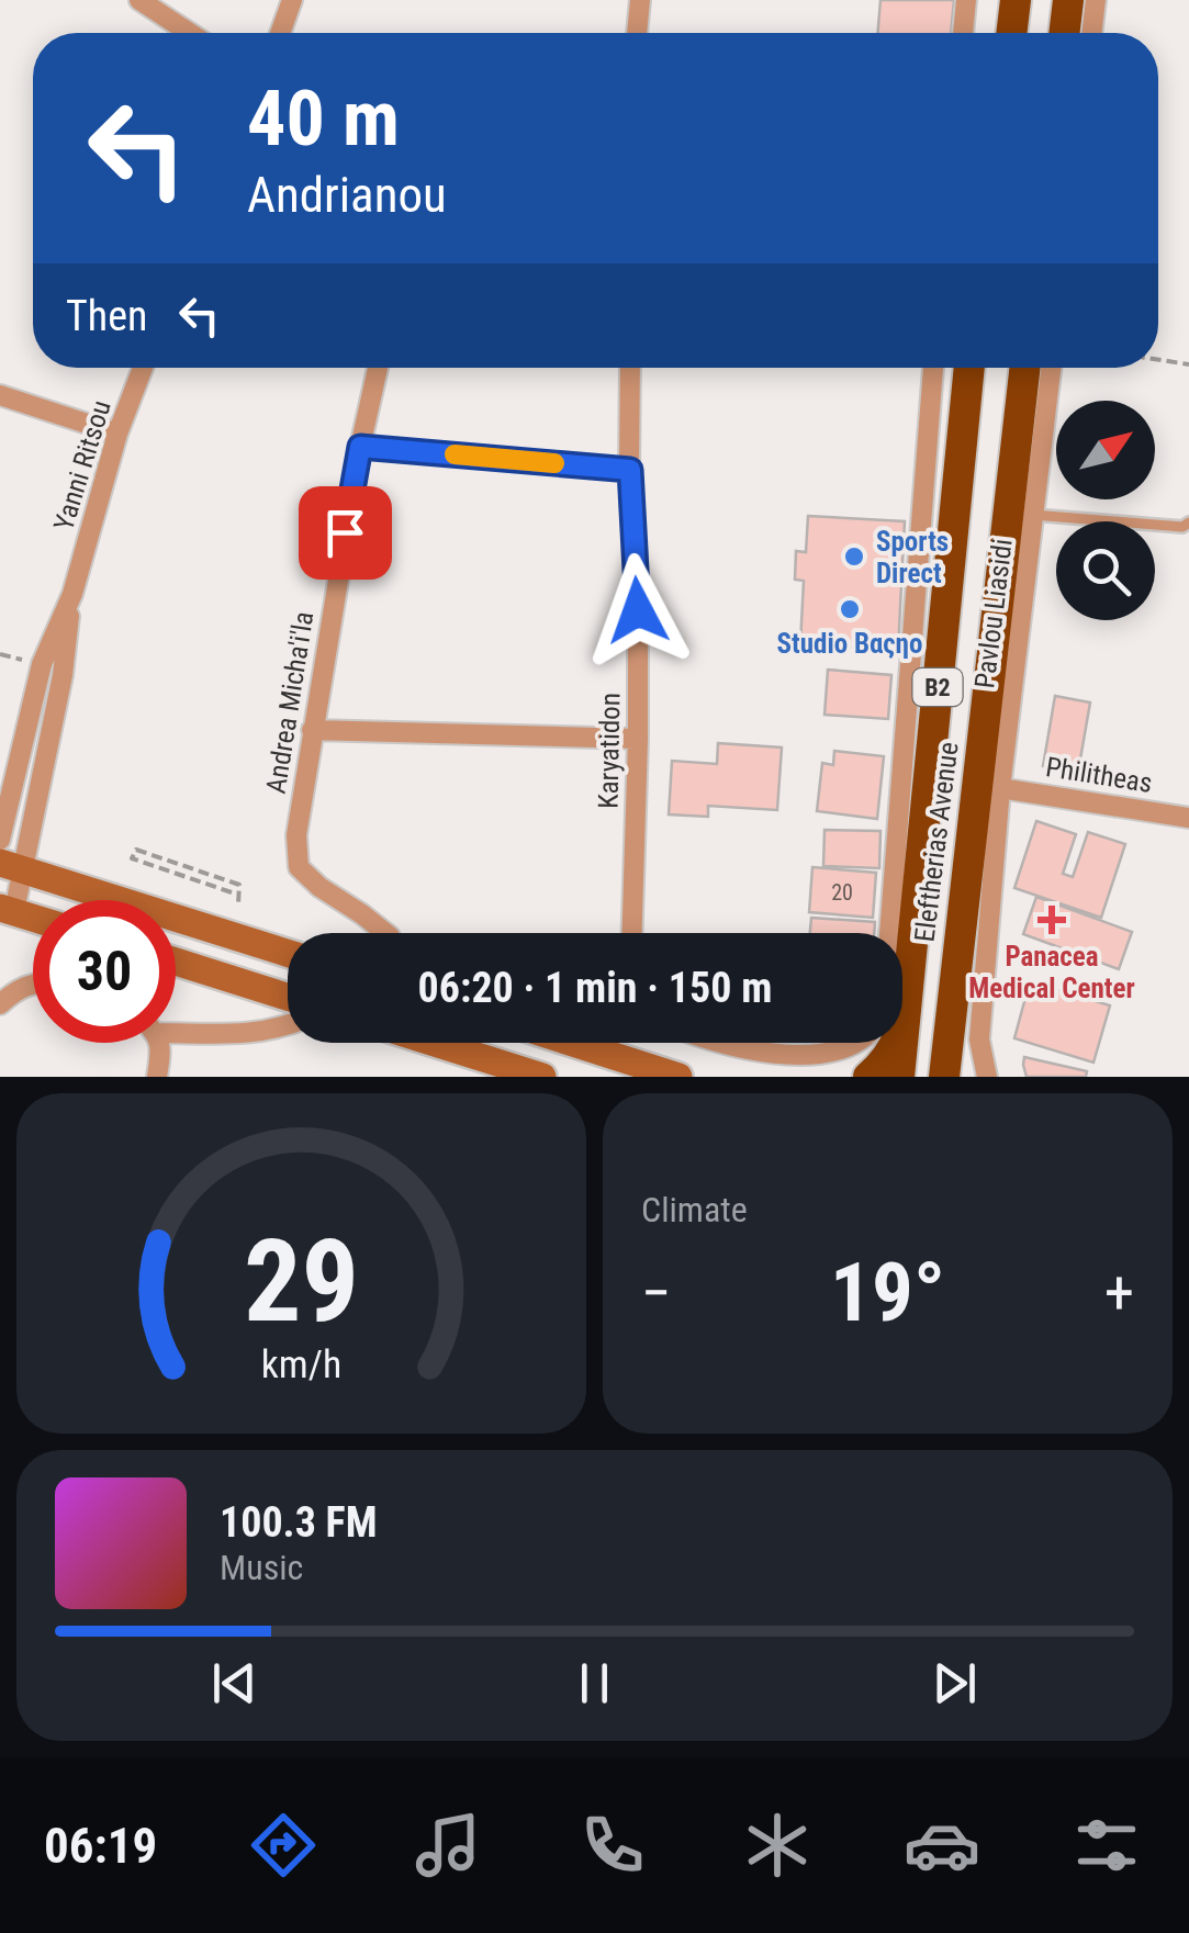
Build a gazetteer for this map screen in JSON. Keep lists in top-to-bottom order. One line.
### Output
{"streets":{"highway":["B2","Eleftherias Avenue"],"street":["Yanni Ritsou","Pavlou Liasidi","Andrea Micha'i'la","Karyatidon","Philitheas"]},"crossings":[["Pavlou Liasidi","Philitheas"]],"places":{"other":["Sports Direct","Studio Βαςηο"],"health":["Panacea Medical Center"]},"house_numbers":["20"],"north":"top right","page":{"turn":["40 m","Andrianou"],"then":"Then","limit":"30","trip":"06:20 · 1 min · 150 m","tile":"Climate","heat":["−","19°","+"],"song":["100.3 FM","Music"],"tabs":"06:19","gauge":["29","km/h"]}}
